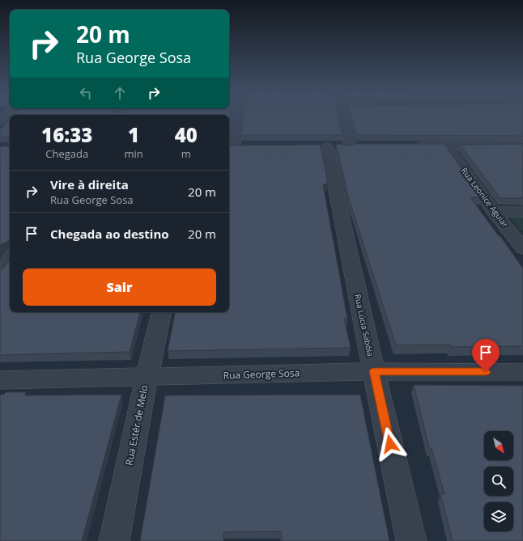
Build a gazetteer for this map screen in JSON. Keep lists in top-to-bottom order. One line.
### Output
{"streets":{"street":["Rua Leonice Aguiar","Rua Lúcia Sabóia","Rua George Sosa","Rua Estér de Melo"]},"crossings":[["Rua Lúcia Sabóia","Rua George Sosa"],["Rua George Sosa","Rua Estér de Melo"]],"north":"bottom right","page":{"turn":["20 m","Rua George Sosa"],"eta":["16:33","Chegada","1","min","40","m"],"list":[{"name":"Vire à direita","note":"Rua George Sosa","value":"20 m"},{"name":"Chegada ao destino","value":"20 m"}],"buttons":"Sair"}}
